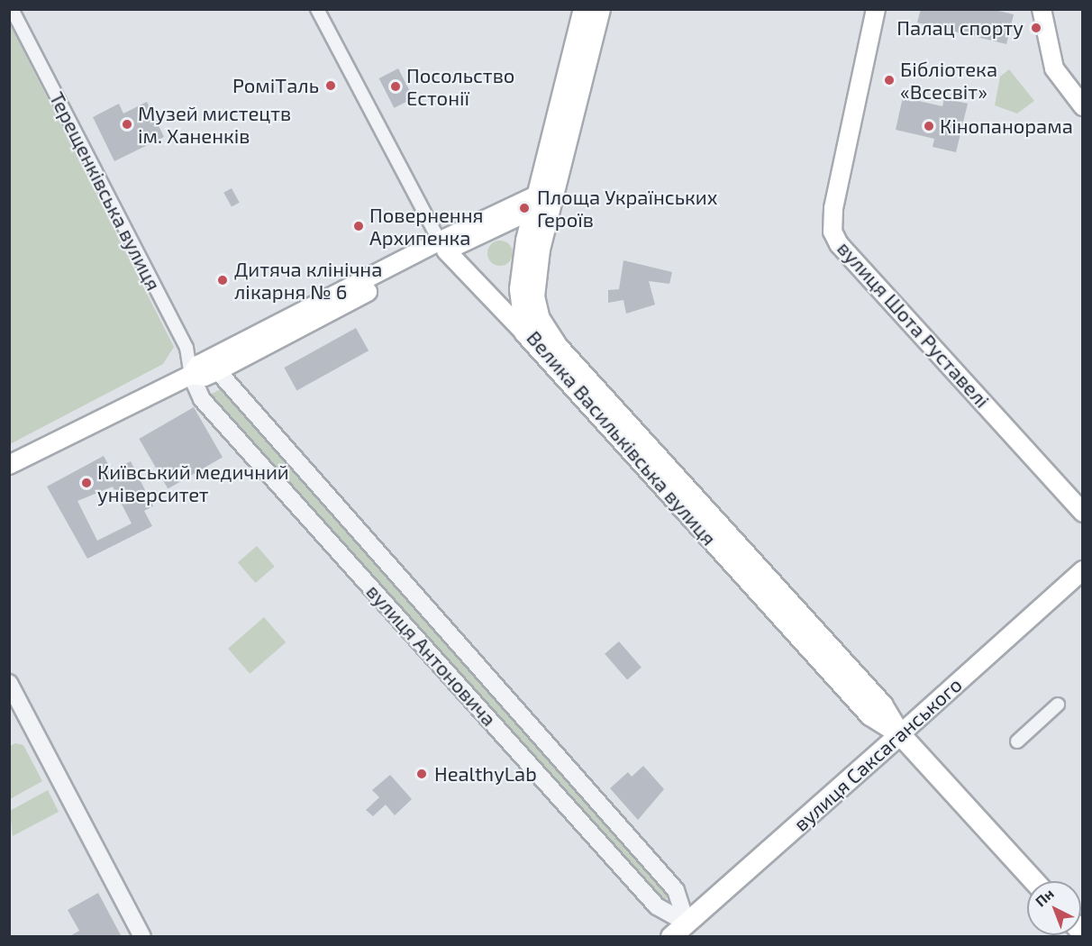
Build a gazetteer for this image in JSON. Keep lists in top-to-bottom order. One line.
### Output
{"streets":{"main road":["вулиця Шота Руставелі","Велика Васильківська вулиця","вулиця Саксаганського"],"street":["Терещенківська вулиця","вулиця Антоновича"]},"crossings":[["Терещенківська вулиця","вулиця Антоновича"],["Велика Васильківська вулиця","вулиця Саксаганського"],["вулиця Антоновича","вулиця Саксаганського"]],"places":["Палац спорту","Бібліотека «Всесвіт»","РоміТаль","Посольство Естонії","Музей мистецтв ім. Ханенків","Кінопанорама","Площа Українських Героїв","Повернення Архипенка","Дитяча клінічна лікарня № 6","Київський медичний університет","HealthyLab"],"north":"top left"}
